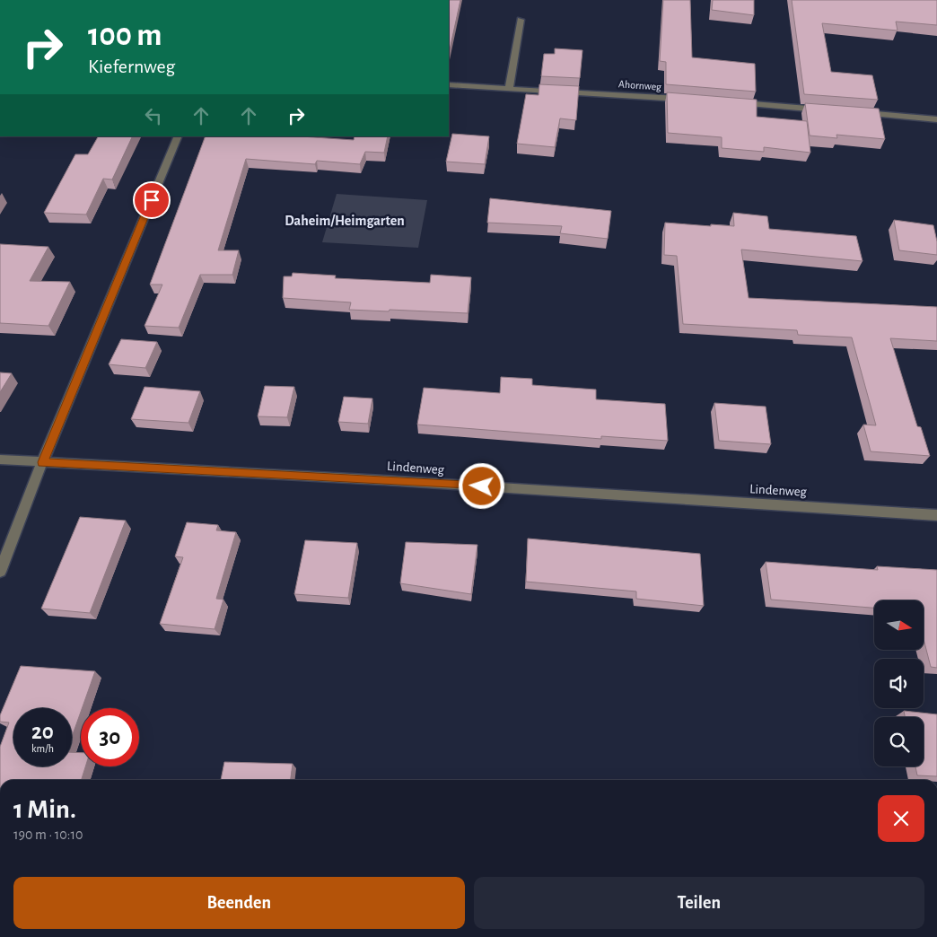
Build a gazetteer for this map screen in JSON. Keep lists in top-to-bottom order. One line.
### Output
{"streets":{"street":["Ahornweg","Lindenweg"]},"districts":["Daheim/Heimgarten"],"north":"right","page":{"turn":["100 m","Kiefernweg"],"speed":"20 km/h","limit":"30","heading":["1 Min.","190 m · 10:10"],"buttons":["Beenden","Teilen"]}}
